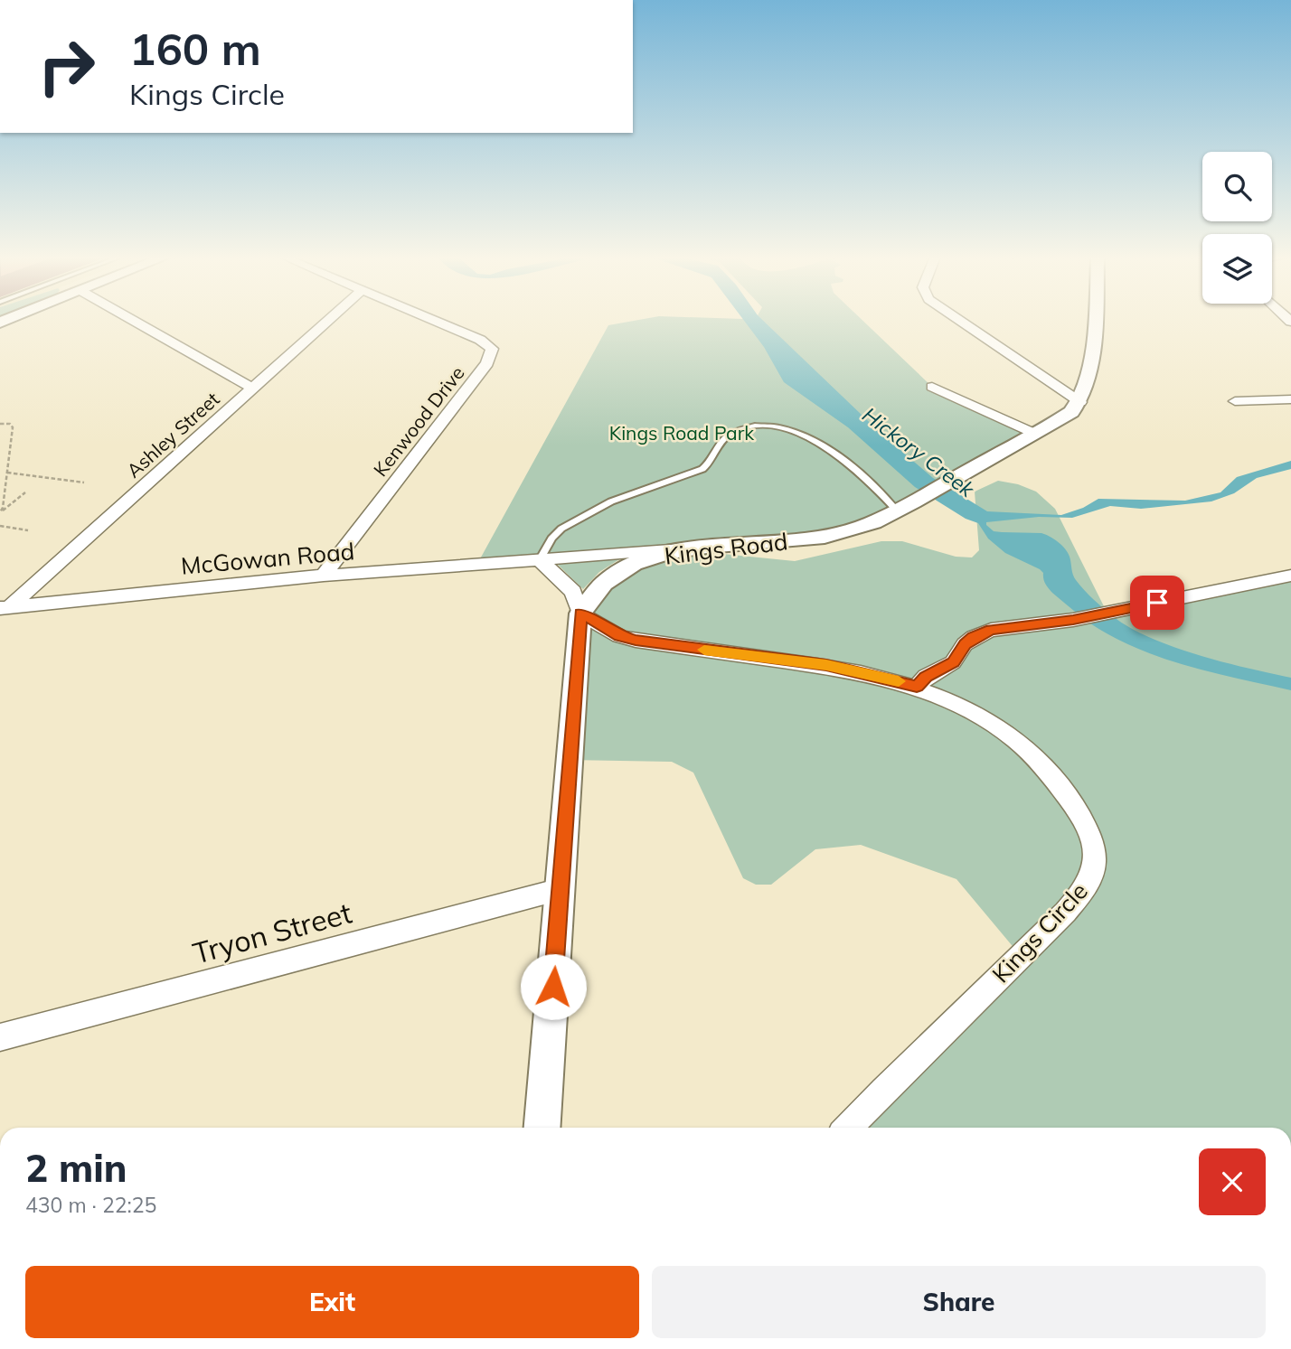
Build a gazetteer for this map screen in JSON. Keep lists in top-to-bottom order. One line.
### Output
{"streets":{"street":["Kenwood Drive","Ashley Street","Kings Road","McGowan Road","Tryon Street","Kings Circle"]},"crossings":[["Kenwood Drive","McGowan Road"],["Ashley Street","McGowan Road"],["Kings Road","McGowan Road"],["Kings Road","Kings Circle"]],"water":["Hickory Creek"],"parks":["Kings Road Park"],"page":{"turn":["160 m","Kings Circle"],"heading":["2 min","430 m · 22:25"],"buttons":["Exit","Share"]}}
